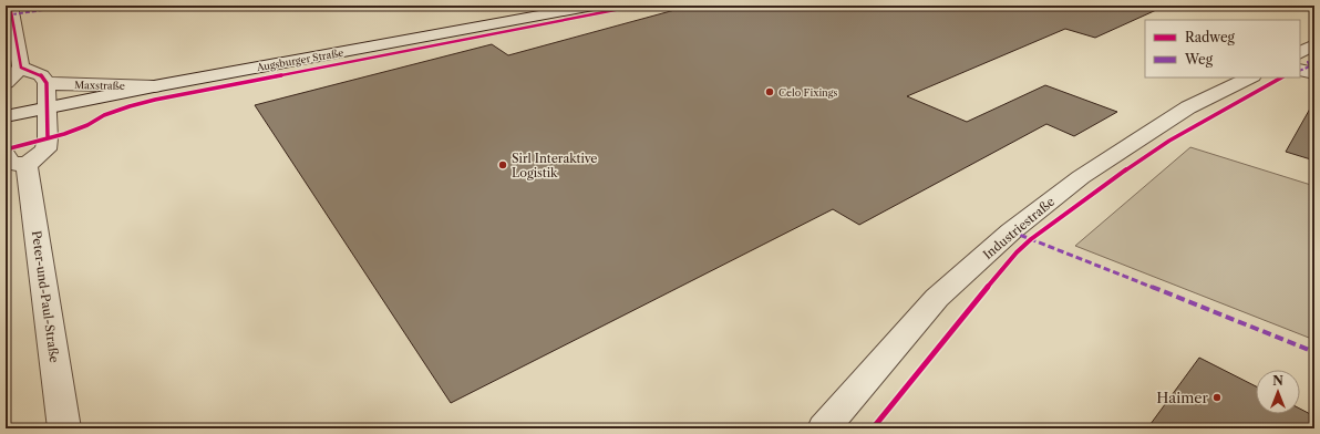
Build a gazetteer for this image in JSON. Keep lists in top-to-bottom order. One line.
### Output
{"streets":{"street":["Augsburger Straße","Maxstraße","Industriestraße","Peter-und-Paul-Straße"]},"crossings":[["Augsburger Straße","Maxstraße"],["Augsburger Straße","Peter-und-Paul-Straße"]],"places":["Celo Fixings","Sirl Interaktive Logistik","Haimer"],"legend":["Radweg","Weg"],"north":"top"}
